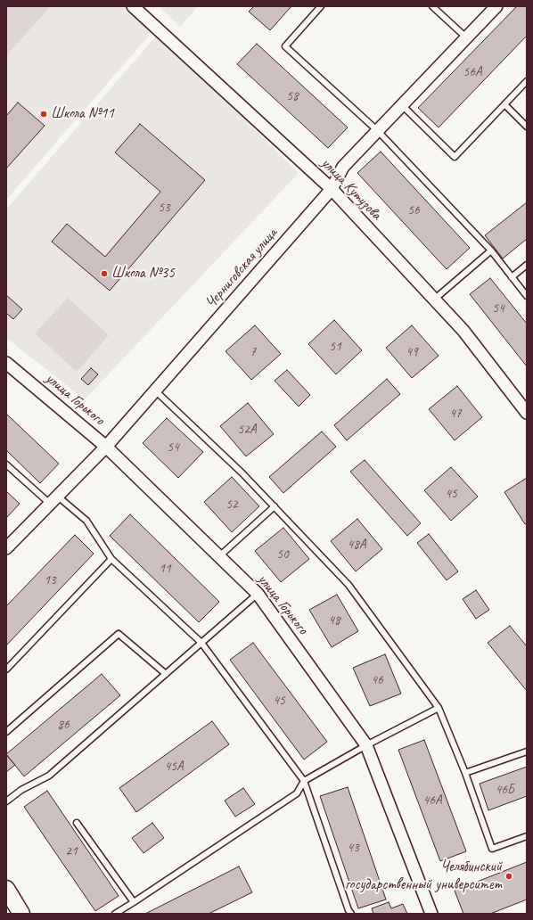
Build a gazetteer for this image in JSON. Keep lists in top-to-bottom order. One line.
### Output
{"streets":{"street":["улица Кутузова","Черниговская улица","улица Горького"]},"crossings":[["улица Кутузова","Черниговская улица"],["Черниговская улица","улица Горького"]],"places":["Школа №11","Школа №35","Челябинский государственный университет"],"house_numbers":["56А","58","53","56","54","51","7","49","47","52А","54","45","52","48А","50","11","13","48","46","45","86","45А","46Б","46А","43","21"]}
